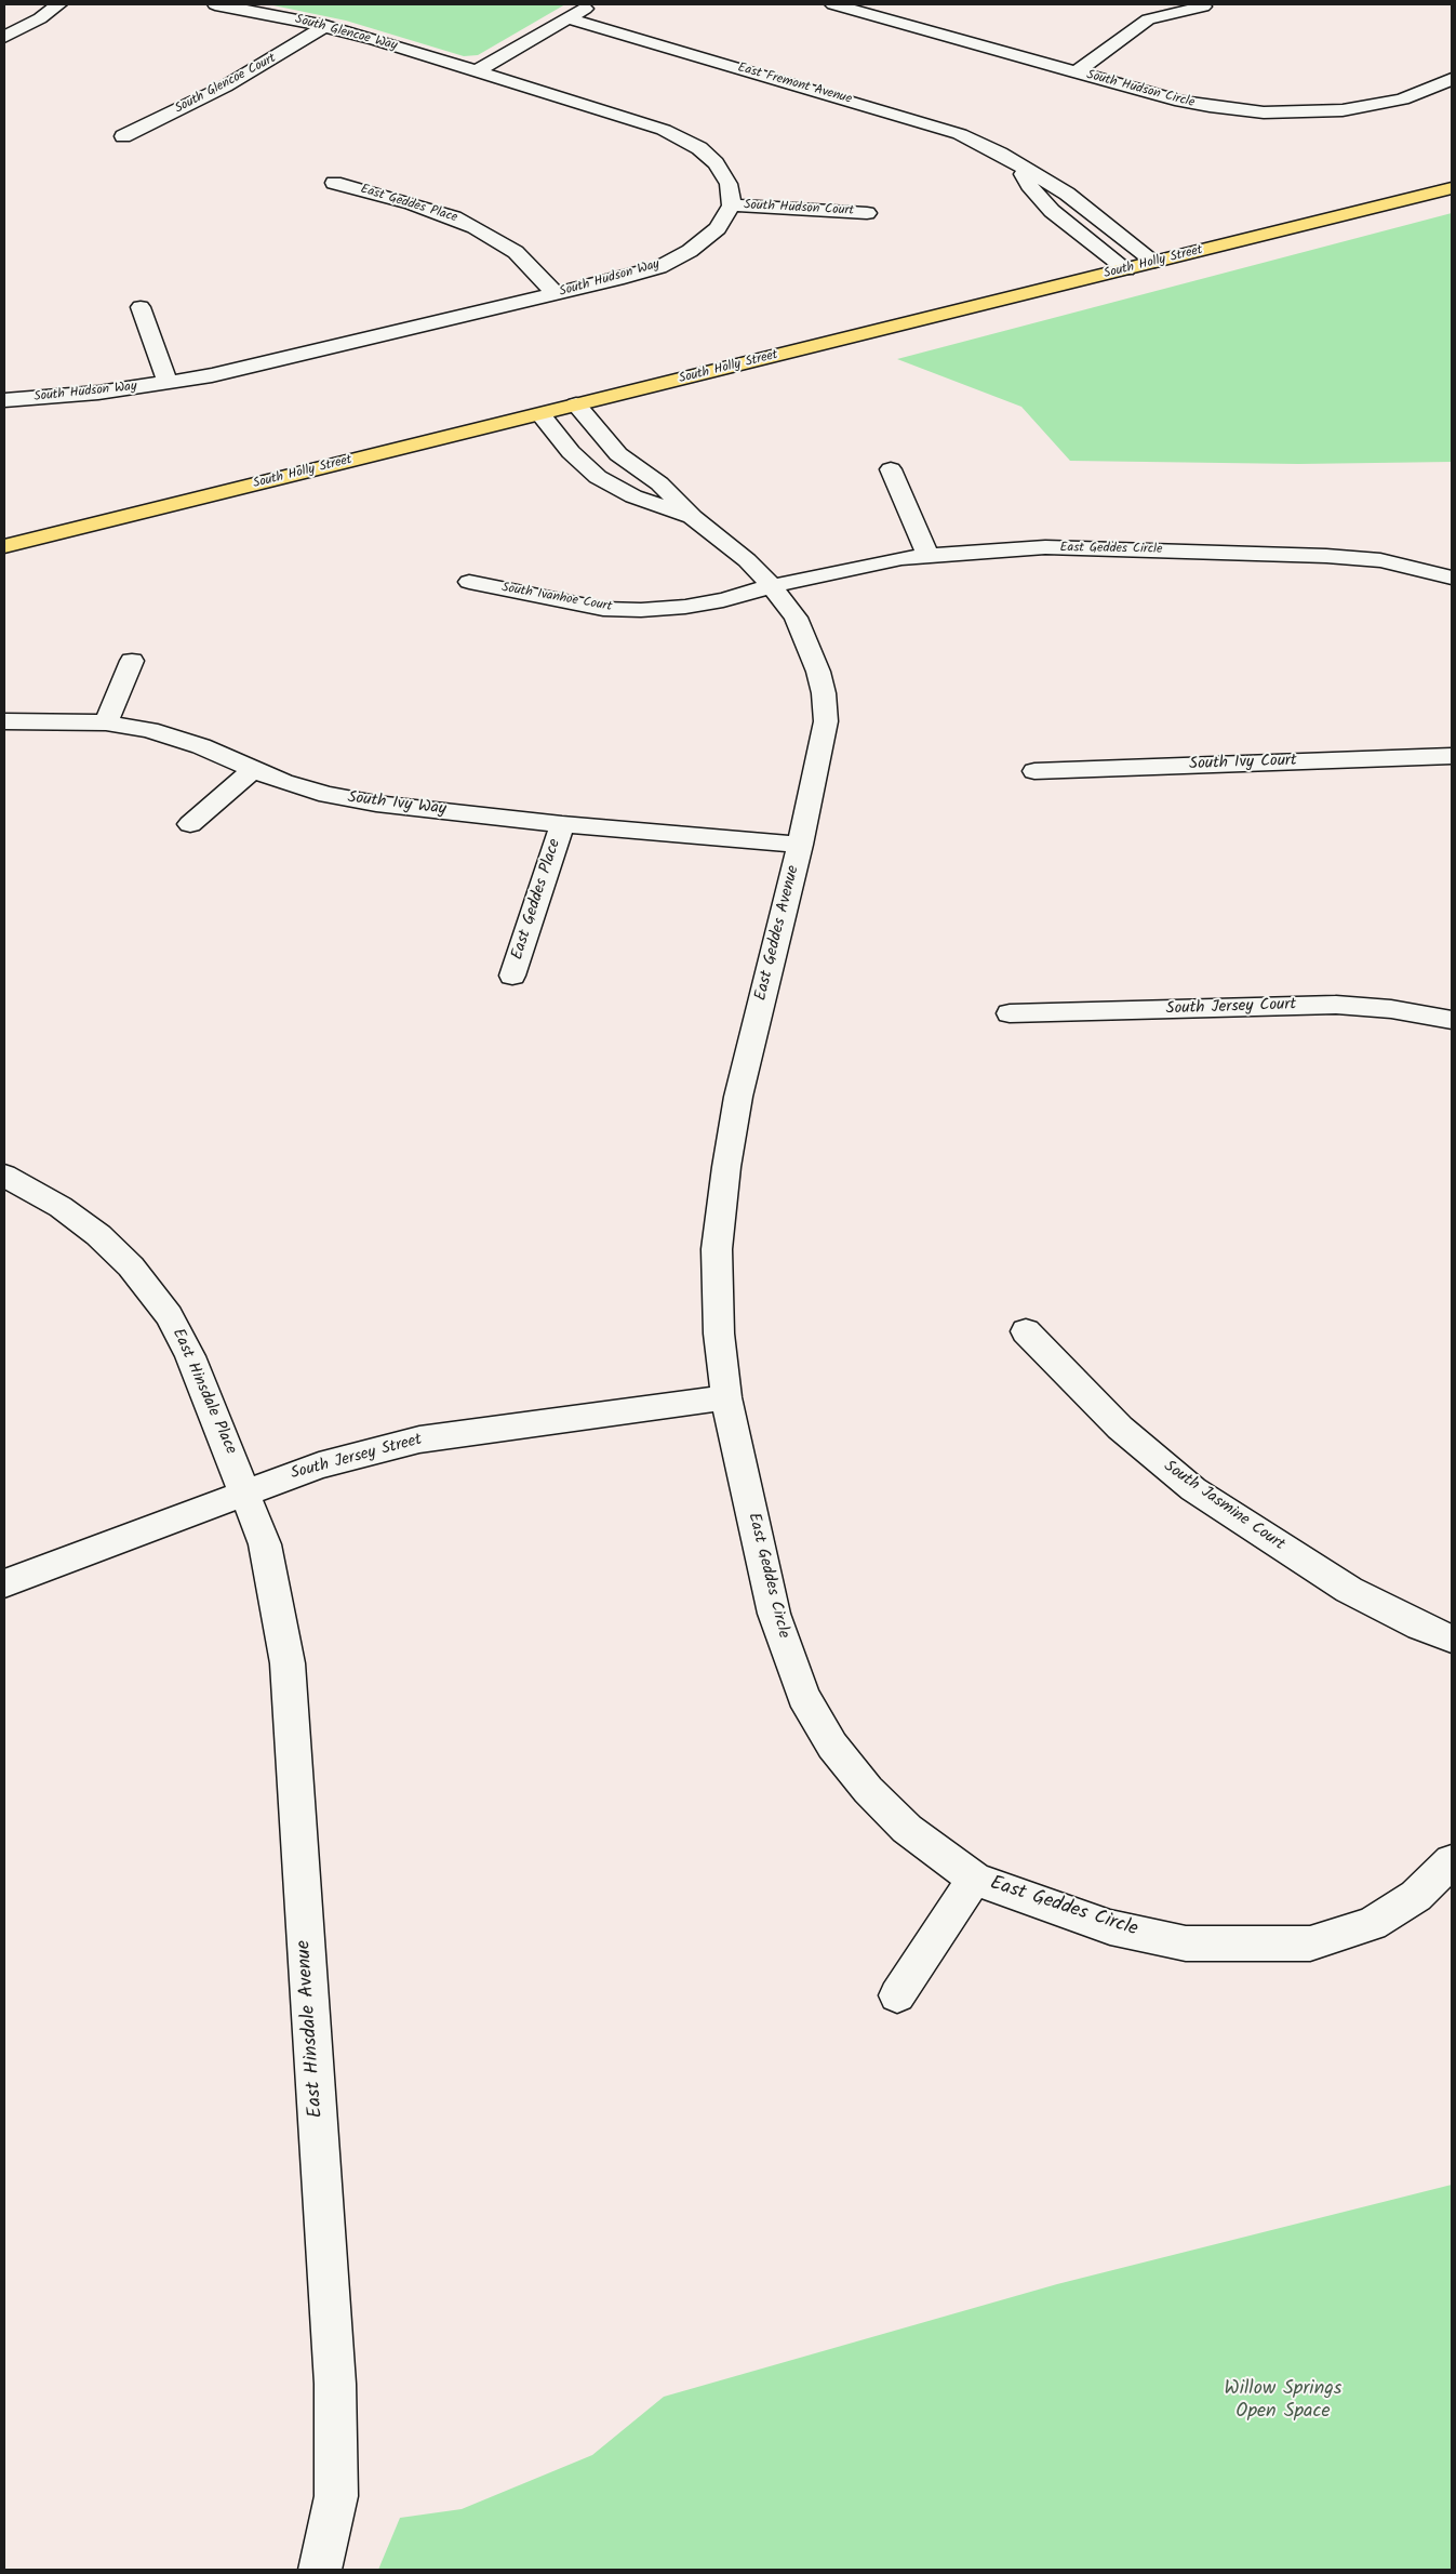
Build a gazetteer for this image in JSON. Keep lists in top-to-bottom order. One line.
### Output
{"streets":{"main road":["South Holly Street"],"street":["South Glencoe Way","South Glencoe Court","East Fremont Avenue","South Hudson Circle","East Geddes Place","South Hudson Court","South Hudson Way","East Geddes Circle","South Ivanhoe Court","South Ivy Court","South Ivy Way","East Geddes Avenue","South Jersey Court","East Hinsdale Place","South Jersey Street","South Jasmine Court","East Hinsdale Avenue"]},"crossings":[["South Glencoe Way","South Glencoe Court"],["East Fremont Avenue","South Holly Street"],["East Geddes Place","South Hudson Way"],["East Geddes Place","South Ivy Way"],["South Hudson Court","South Hudson Way"],["South Holly Street","East Geddes Avenue"],["East Geddes Circle","South Ivanhoe Court"],["East Geddes Circle","East Geddes Avenue"],["East Geddes Circle","South Jersey Street"],["South Ivanhoe Court","East Geddes Avenue"],["South Ivy Way","East Geddes Avenue"],["East Geddes Avenue","South Jersey Street"],["East Hinsdale Place","South Jersey Street"],["East Hinsdale Place","East Hinsdale Avenue"],["South Jersey Street","East Hinsdale Avenue"]],"parks":["Willow Springs Open Space"]}
